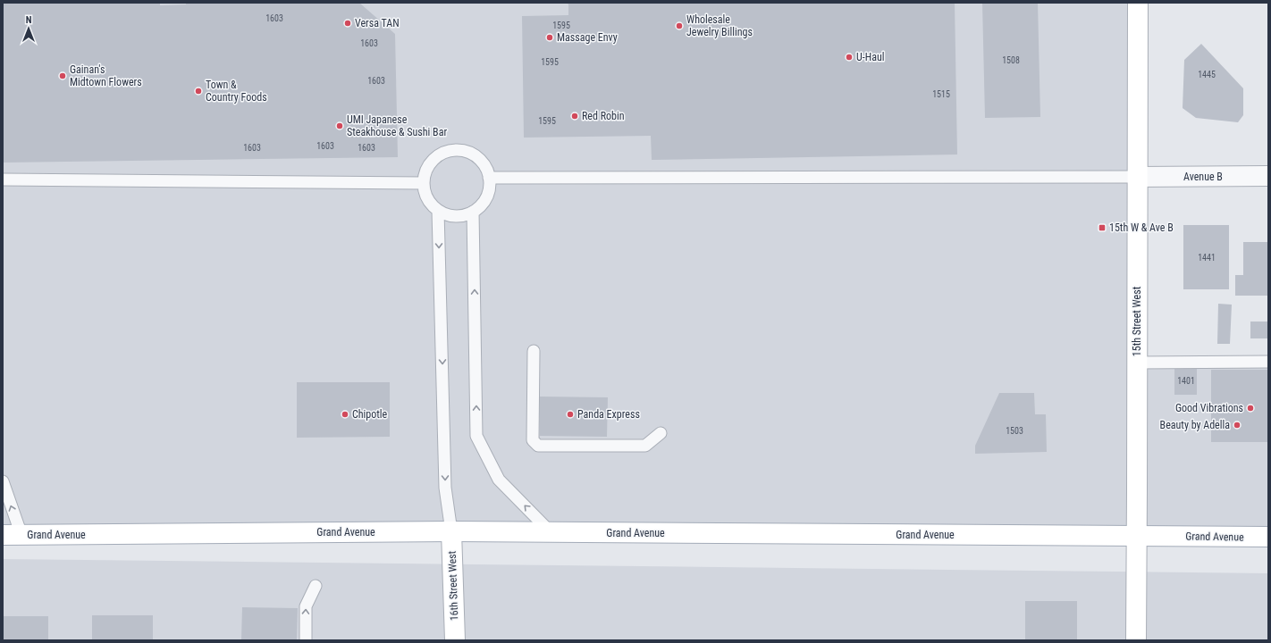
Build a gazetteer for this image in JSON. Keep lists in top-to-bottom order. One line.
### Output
{"streets":{"main road":["15th Street West","Grand Avenue","16th Street West"],"street":["Avenue B"]},"crossings":[["Avenue B","15th Street West"],["15th Street West","Grand Avenue"],["Grand Avenue","16th Street West"]],"places":{"other":["Versa TAN","Wholesale Jewelry Billings","Massage Envy","U-Haul","Gainan's Midtown Flowers","Town & Country Foods","Red Robin","UMI Japanese Steakhouse & Sushi Bar","Good Vibrations","Chipotle","Panda Express","Beauty by Adella"],"transit":["15th W & Ave B"]},"house_numbers":["1603","1595","1603","1508","1595","1445","1603","1515","1595","1603","1603","1603","1441","1401","1503"],"north":"top"}
